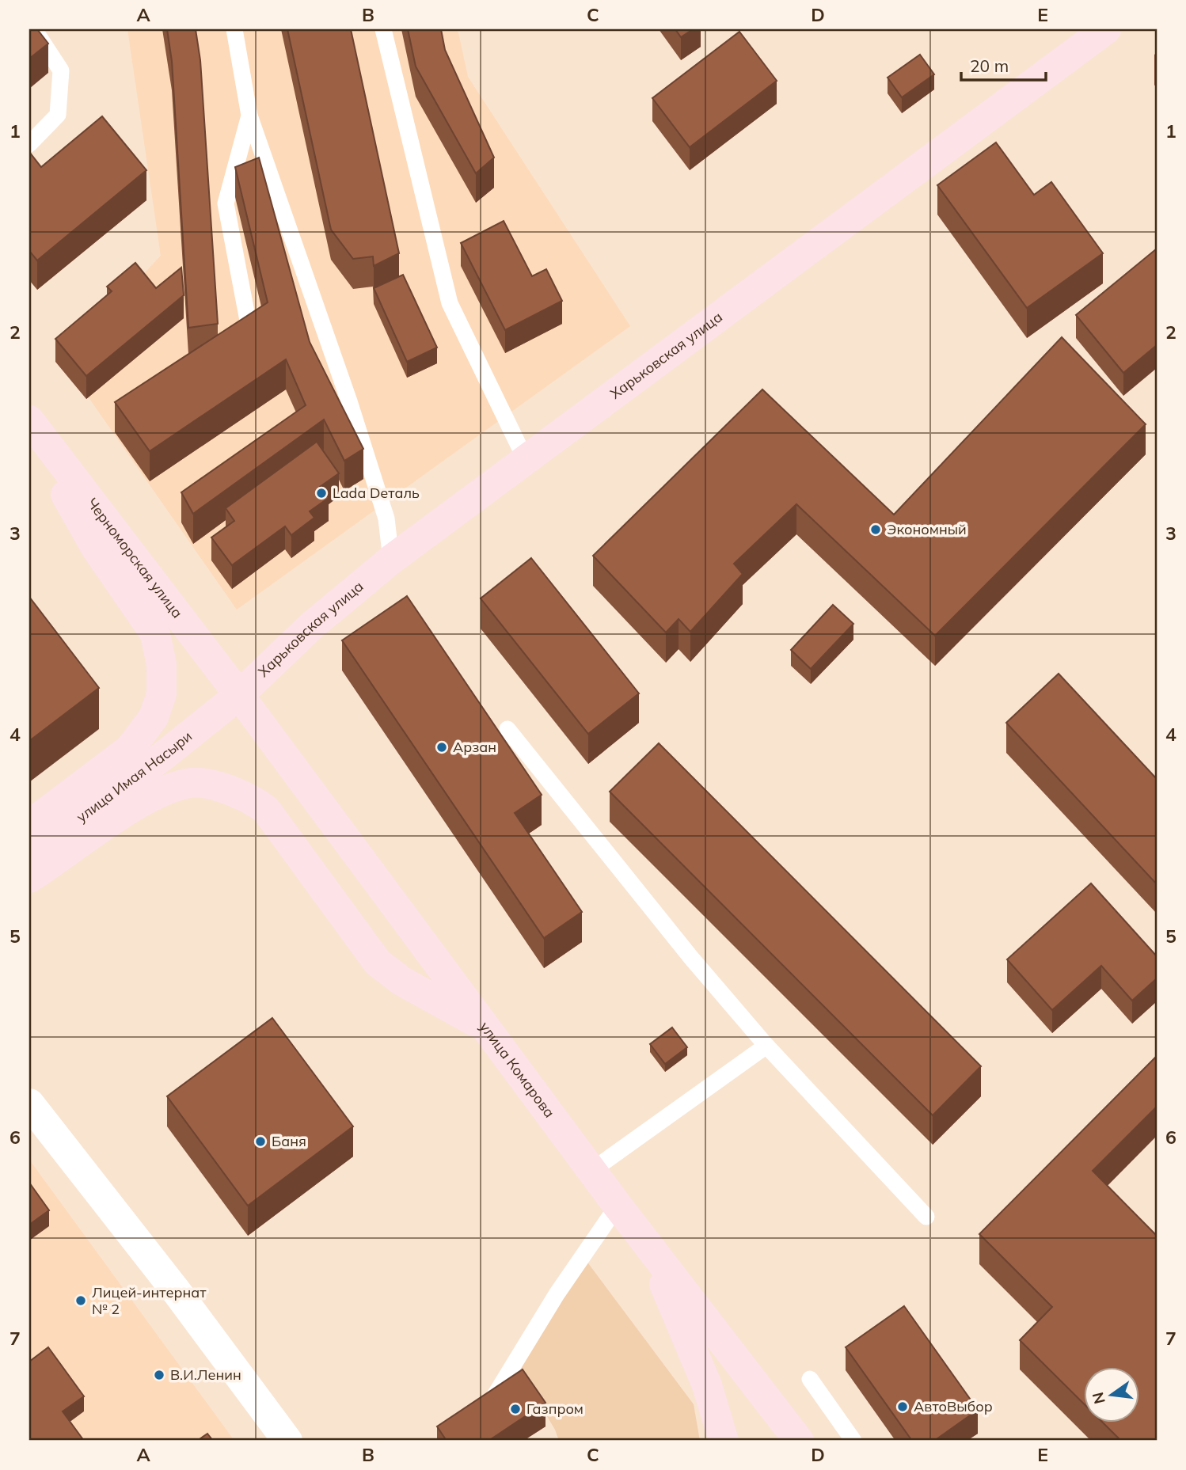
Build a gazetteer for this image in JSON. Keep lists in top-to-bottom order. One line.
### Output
{"streets":{"street":["Харьковская улица","Черноморская улица","улица Имая Насыри","улица Комарова"]},"crossings":[["Харьковская улица","Черноморская улица"],["Харьковская улица","улица Имая Насыри"],["Харьковская улица","улица Комарова"],["Черноморская улица","улица Имая Насыри"],["Черноморская улица","улица Комарова"],["улица Имая Насыри","улица Комарова"]],"places":["Lada Dеталь","Экономный","Арзан","Баня","Лицей-интернат № 2","В.И.Ленин","АвтоВыбор","Газпром"],"scale_bar":"20 m","north":"left","grid":{"columns":["A","B","C","D","E"],"rows":["1","2","3","4","5","6","7"]}}
